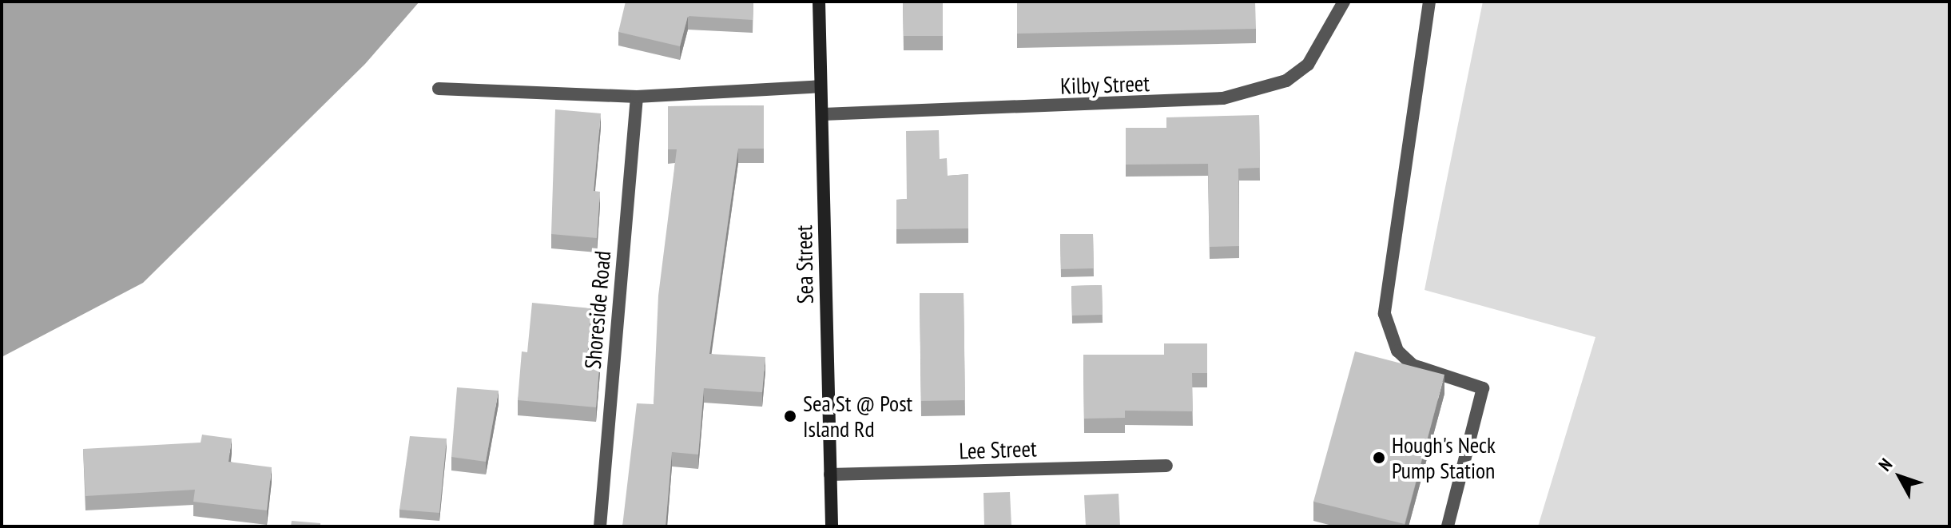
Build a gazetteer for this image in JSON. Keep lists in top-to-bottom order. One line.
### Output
{"streets":{"main road":["Sea Street"],"street":["Kilby Street","Shoreside Road","Lee Street"]},"crossings":[["Kilby Street","Sea Street"],["Sea Street","Lee Street"]],"places":["Sea St @ Post Island Rd","Hough's Neck Pump Station"],"north":"top left"}
